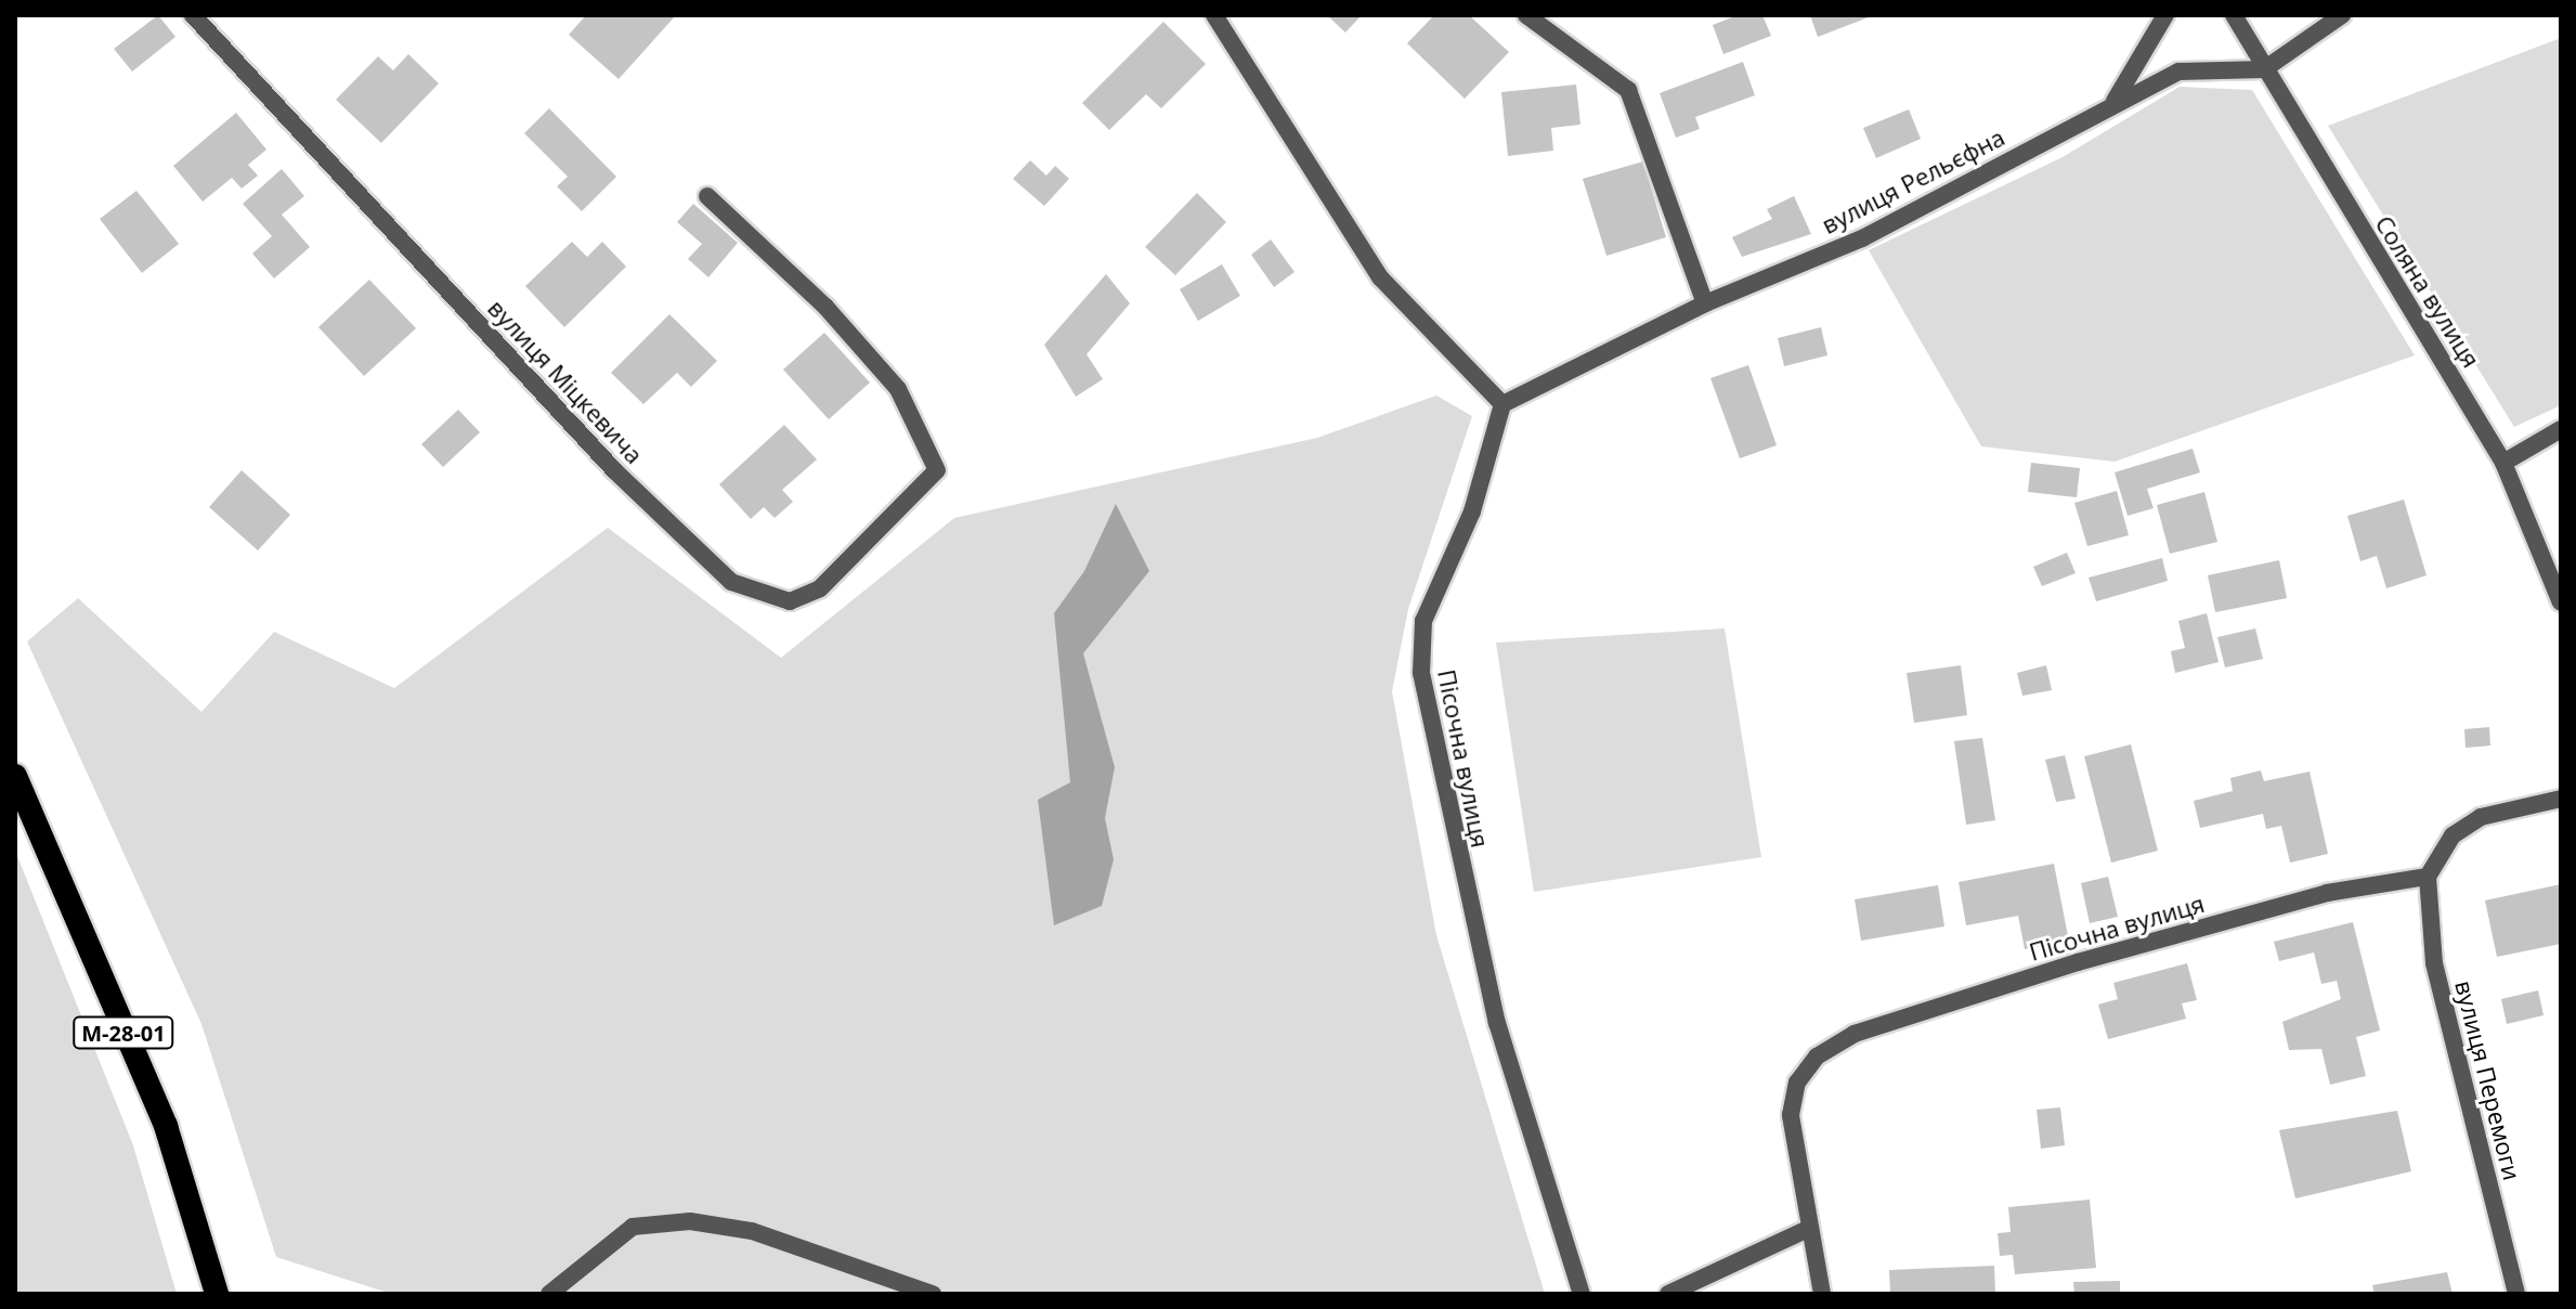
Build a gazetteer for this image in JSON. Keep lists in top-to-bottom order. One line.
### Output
{"streets":{"highway":["М-28-01"],"street":["вулиця Рельєфна","Соляна вулиця","вулиця Міцкевича","Пісочна вулиця","вулиця Перемоги"]},"crossings":[["вулиця Рельєфна","Соляна вулиця"],["вулиця Рельєфна","Пісочна вулиця"],["Пісочна вулиця","вулиця Перемоги"]]}
